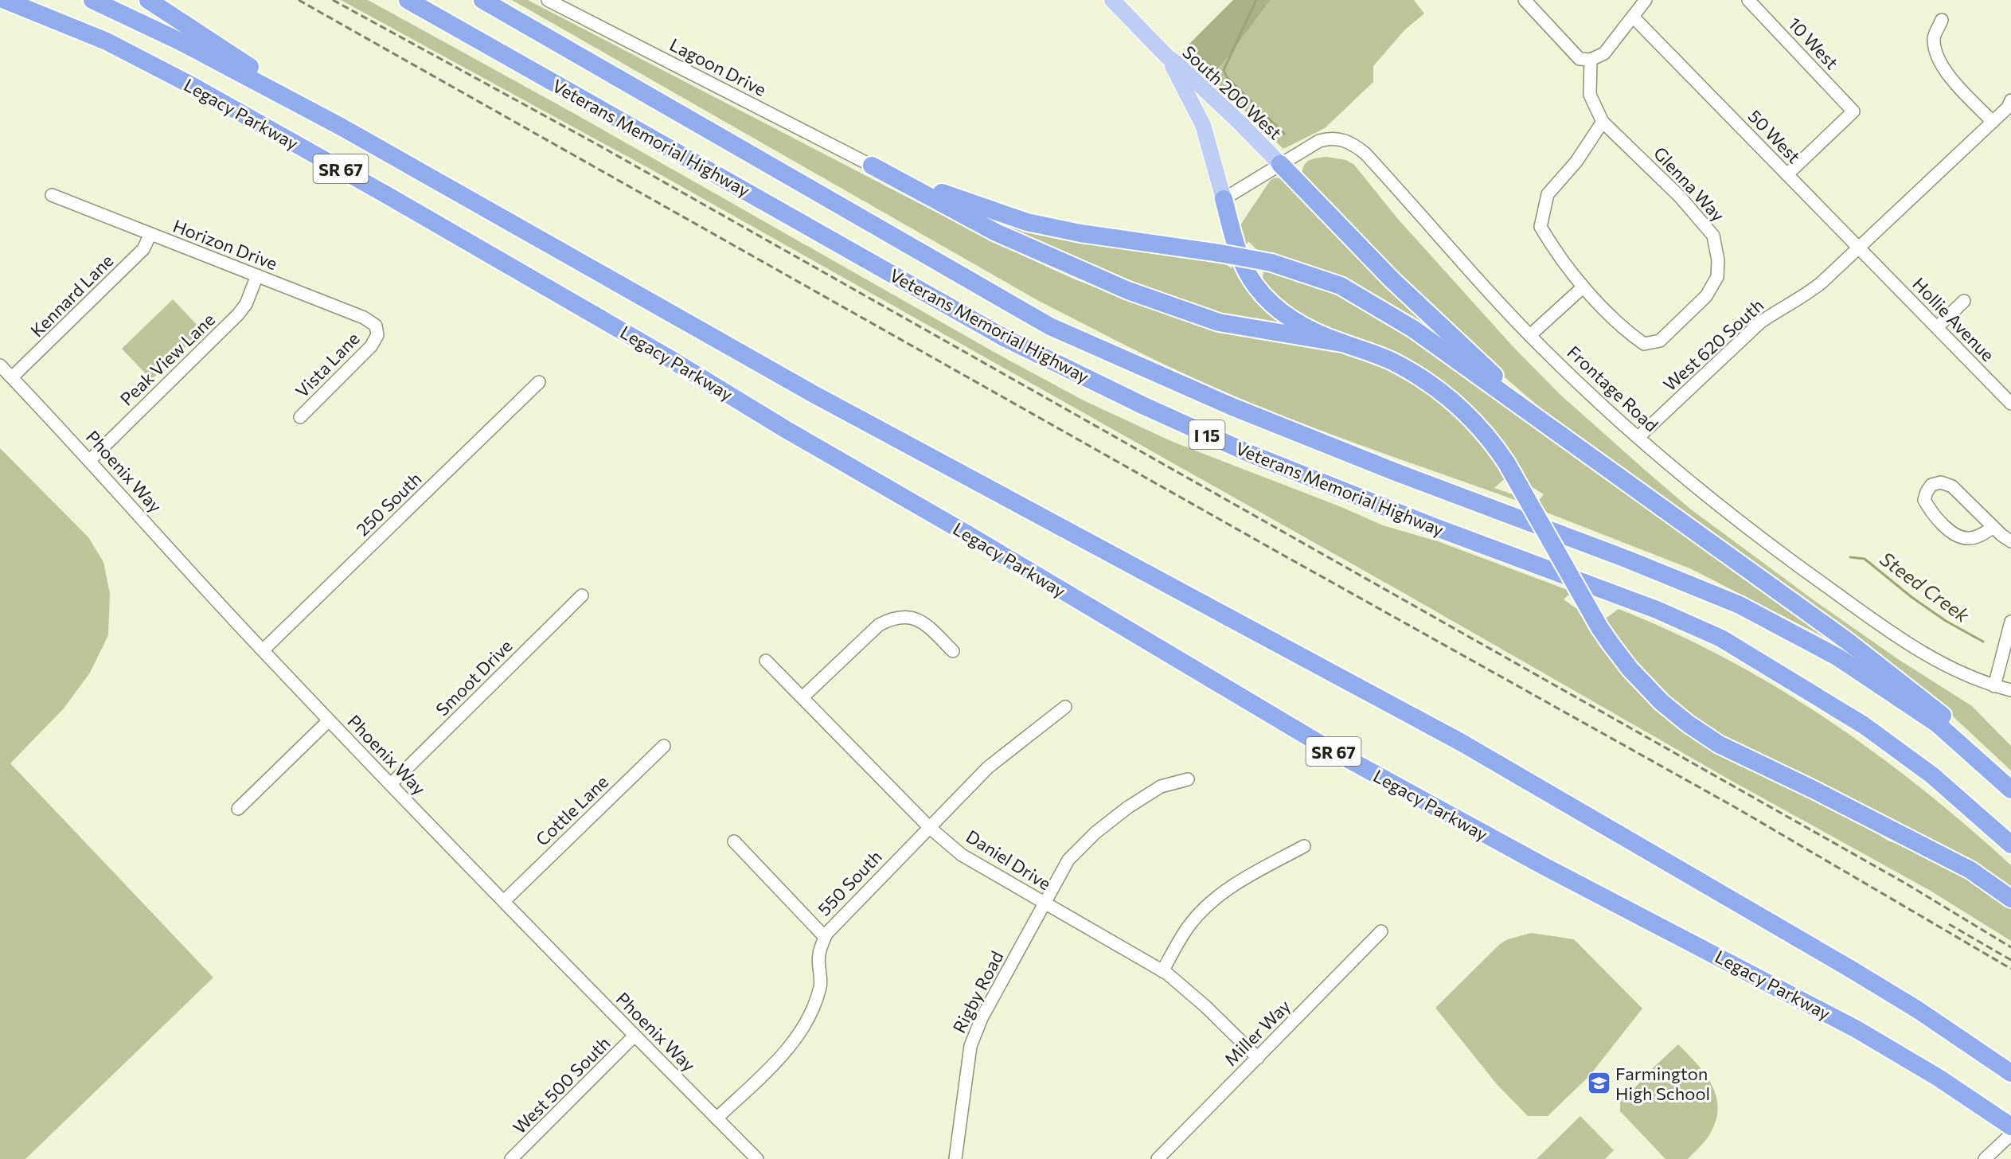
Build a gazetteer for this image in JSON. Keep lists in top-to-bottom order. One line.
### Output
{"streets":{"highway":["Legacy Parkway","Veterans Memorial Highway","SR 67","I 15"],"main road":["South 200 West"],"street":["10 West","Lagoon Drive","50 West","Glenna Way","Horizon Drive","Kennard Lane","Hollie Avenue","West 620 South","Peak View Lane","Vista Lane","Frontage Road","Phoenix Way","250 South","Smoot Drive","Cottle Lane","Daniel Drive","550 South","Rigby Road","Miller Way","West 500 South"]},"crossings":[["10 West","50 West"],["South 200 West","Frontage Road"],["50 West","Hollie Avenue"],["50 West","West 620 South"],["Horizon Drive","Kennard Lane"],["Horizon Drive","Peak View Lane"],["Horizon Drive","Vista Lane"],["Kennard Lane","Phoenix Way"],["West 620 South","Frontage Road"],["Peak View Lane","Phoenix Way"],["Phoenix Way","250 South"],["Phoenix Way","Smoot Drive"],["Phoenix Way","Cottle Lane"],["Phoenix Way","550 South"],["Phoenix Way","West 500 South"],["Daniel Drive","550 South"],["Daniel Drive","Rigby Road"],["Daniel Drive","Miller Way"]],"water":["Steed Creek"],"places":{"school or university":["Farmington High School"]}}
